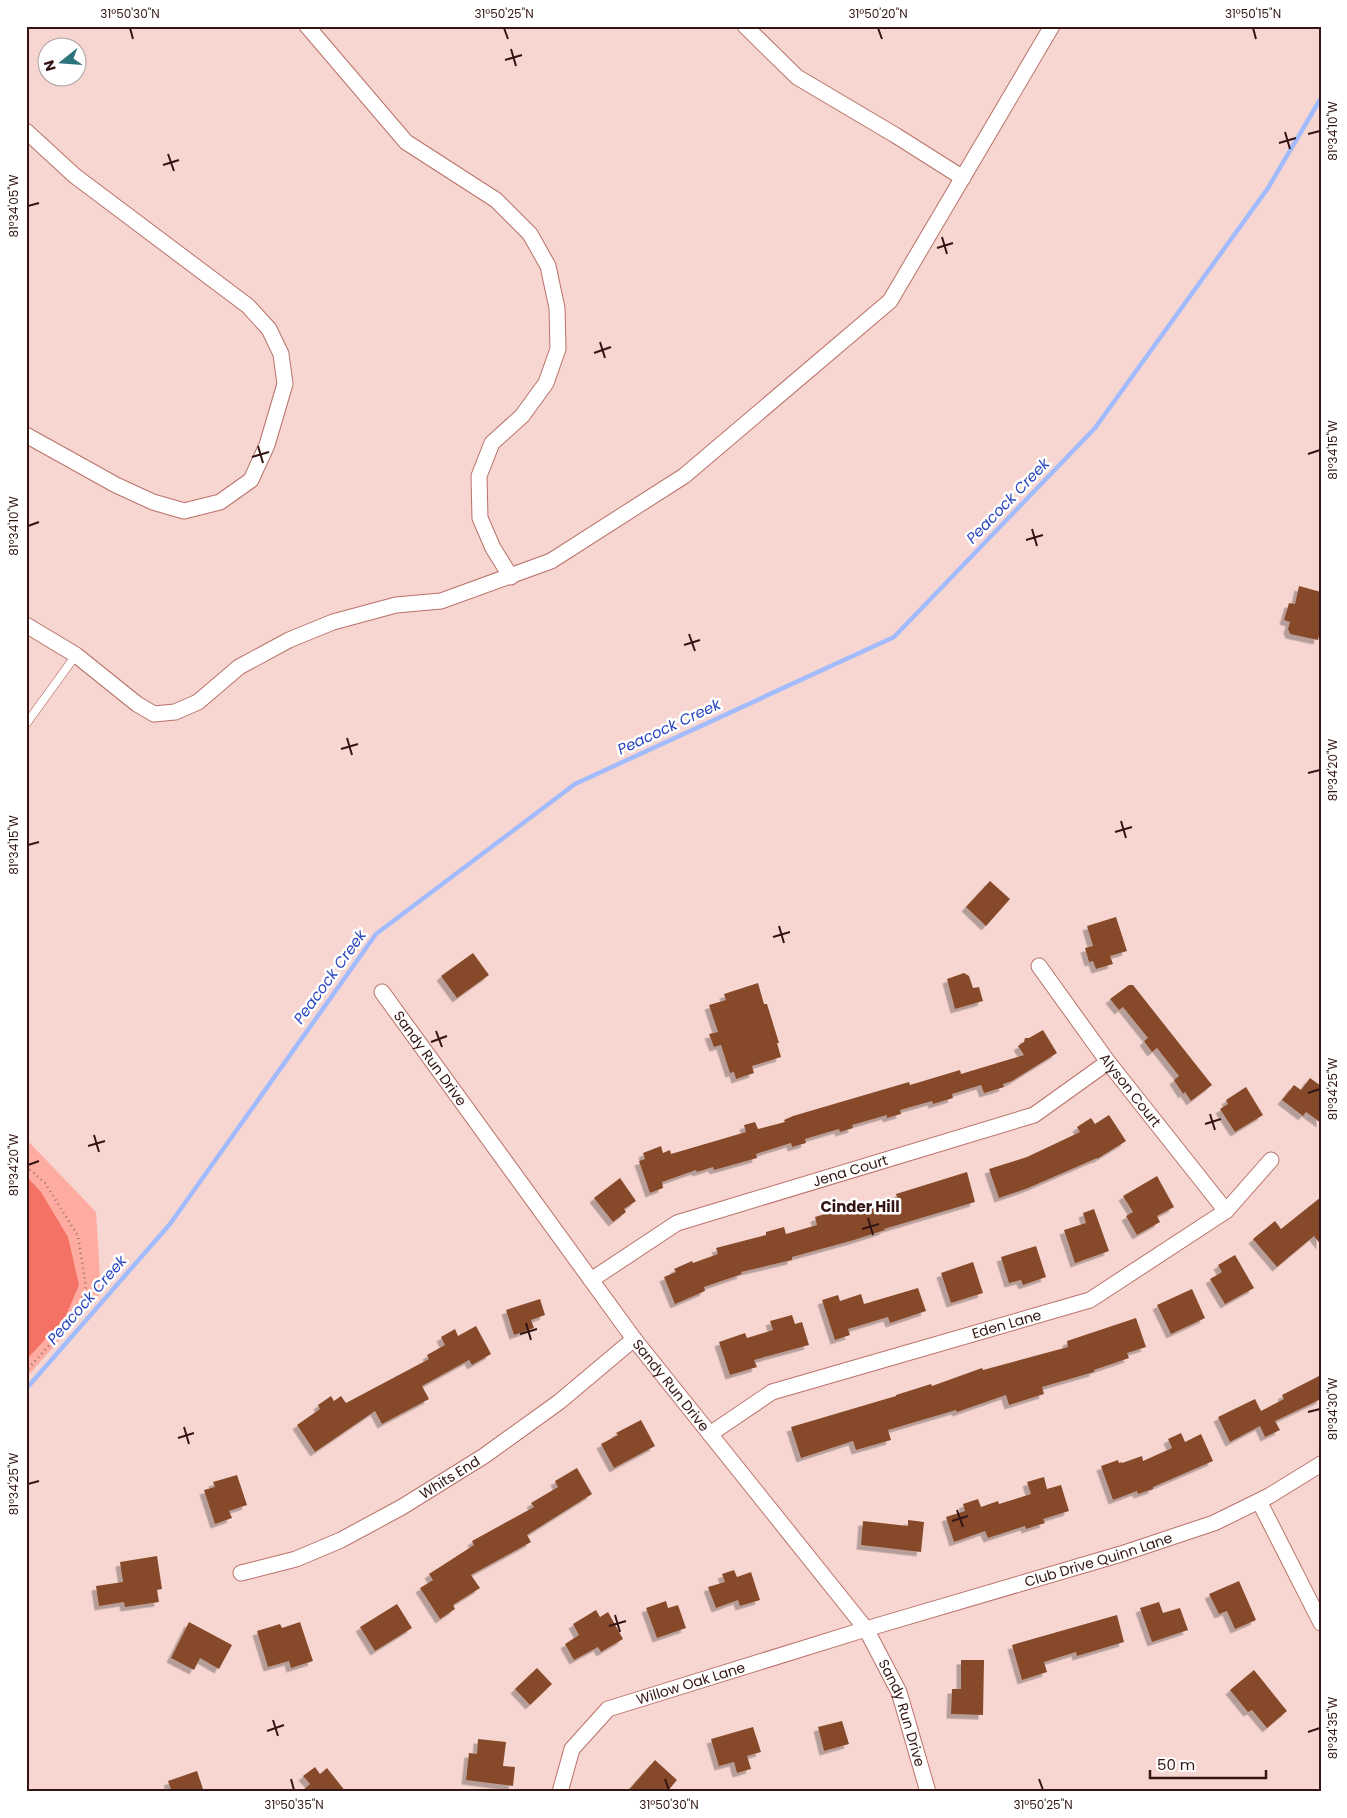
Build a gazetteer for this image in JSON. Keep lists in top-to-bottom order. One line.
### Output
{"streets":{"street":["Sandy Run Drive","Alyson Court","Jena Court","Eden Lane","Whits End","Club Drive Quinn Lane","Willow Oak Lane"]},"crossings":[["Sandy Run Drive","Jena Court"],["Sandy Run Drive","Eden Lane"],["Sandy Run Drive","Whits End"],["Sandy Run Drive","Club Drive Quinn Lane"],["Sandy Run Drive","Willow Oak Lane"],["Alyson Court","Jena Court"],["Alyson Court","Eden Lane"],["Club Drive Quinn Lane","Willow Oak Lane"]],"districts":["Cinder Hill"],"water":["Peacock Creek"],"scale_bar":"50 m","north":"left","coordinates":["31°50'30\"N","31°50'25\"N","31°50'20\"N","31°50'15\"N","81°34'10\"W","81°34'05\"W","81°34'15\"W","81°34'20\"W","81°34'25\"W","81°34'30\"W","81°34'35\"W","31°50'35\"N"]}
